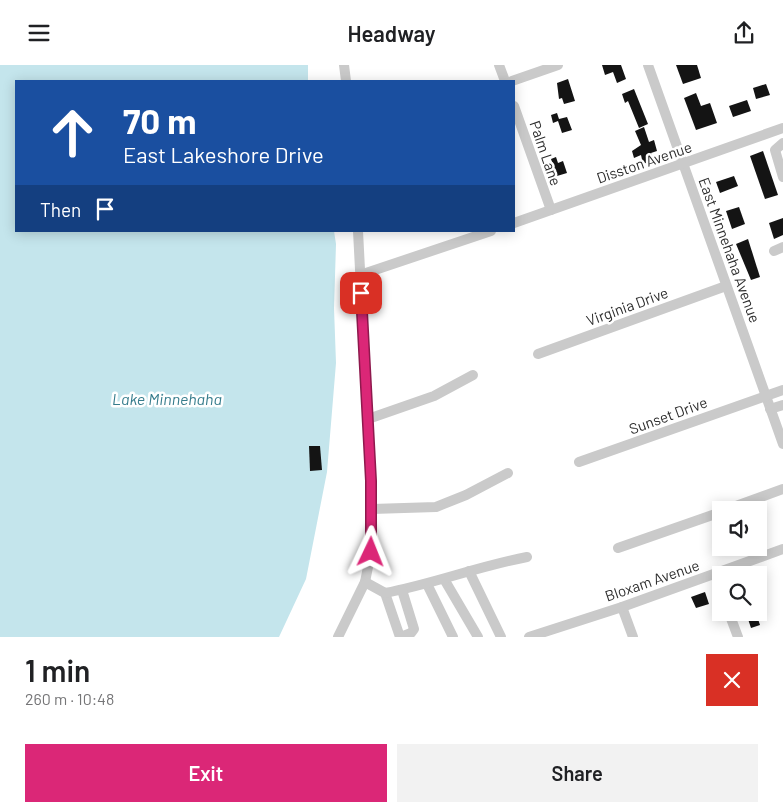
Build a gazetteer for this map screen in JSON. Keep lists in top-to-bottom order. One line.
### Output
{"streets":{"street":["Palm Lane","Disston Avenue","East Minnehaha Avenue","Virginia Drive","Sunset Drive","Bloxam Avenue"]},"crossings":[["Palm Lane","Disston Avenue"],["Disston Avenue","East Minnehaha Avenue"],["East Minnehaha Avenue","Virginia Drive"],["East Minnehaha Avenue","Sunset Drive"]],"water":["Lake Minnehaha"],"page":{"header":"Headway","turn":["70 m","East Lakeshore Drive"],"then":"Then","heading":["1 min","260 m · 10:48"],"buttons":["Exit","Share"]}}
